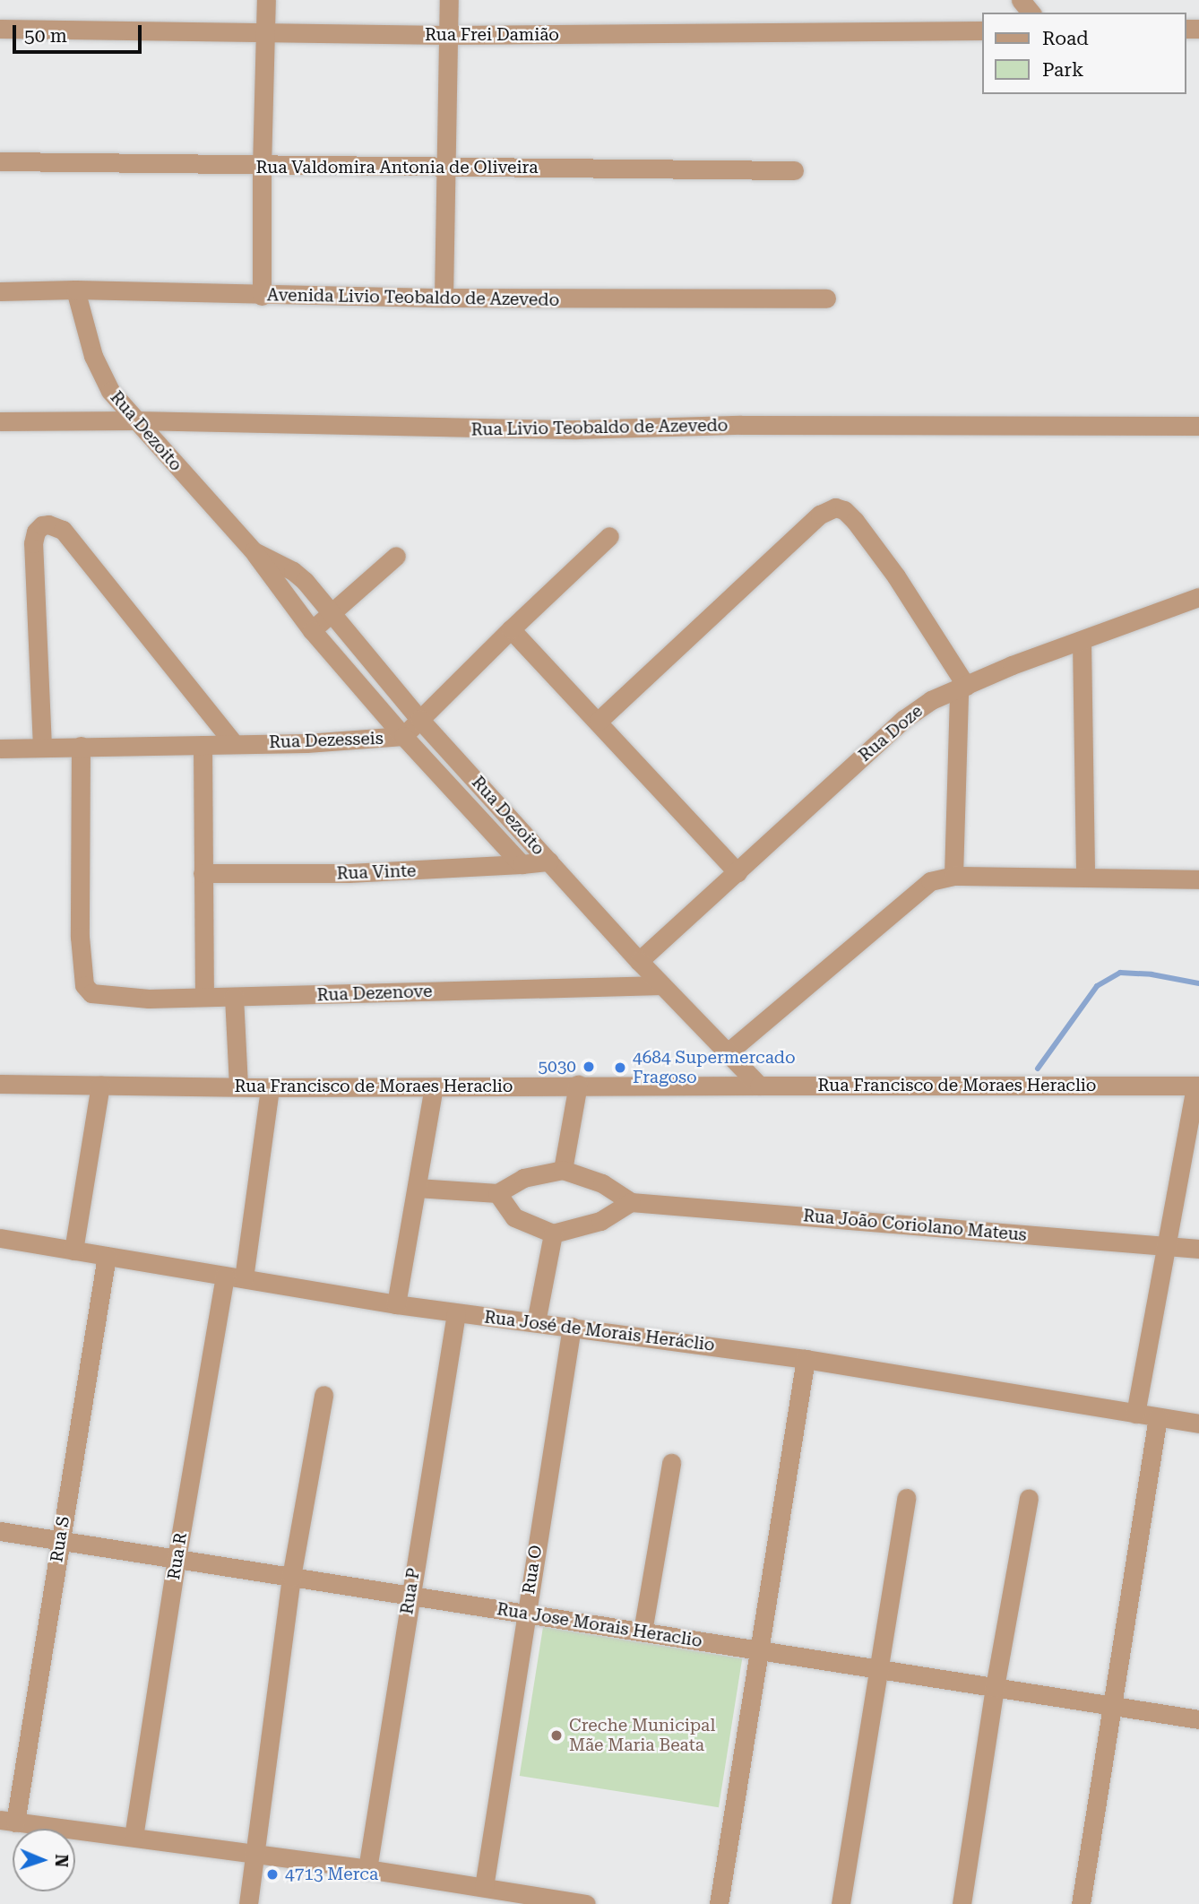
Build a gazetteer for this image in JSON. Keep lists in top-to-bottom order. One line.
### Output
{"streets":{"street":["Rua Frei Damião","Rua Valdomira Antonia de Oliveira","Avenida Livio Teobaldo de Azevedo","Rua Livio Teobaldo de Azevedo","Rua Dezoito","Rua Doze","Rua Dezesseis","Rua Vinte","Rua Dezenove","Rua Francisco de Moraes Heraclio","Rua João Coriolano Mateus","Rua José de Morais Heráclio","Rua S","Rua R","Rua O","Rua P","Rua Jose Morais Heraclio"]},"crossings":[["Avenida Livio Teobaldo de Azevedo","Rua Dezoito"],["Rua Livio Teobaldo de Azevedo","Rua Dezoito"],["Rua Dezoito","Rua Doze"],["Rua Dezoito","Rua Dezesseis"],["Rua Dezoito","Rua Vinte"],["Rua Dezoito","Rua Dezenove"],["Rua Dezoito","Rua Francisco de Moraes Heraclio"],["Rua Dezesseis","Rua Dezenove"],["Rua José de Morais Heráclio","Rua S"],["Rua José de Morais Heráclio","Rua R"],["Rua José de Morais Heráclio","Rua O"],["Rua José de Morais Heráclio","Rua P"],["Rua S","Rua Jose Morais Heraclio"],["Rua R","Rua Jose Morais Heraclio"],["Rua O","Rua Jose Morais Heraclio"],["Rua P","Rua Jose Morais Heraclio"]],"places":["5030","4684 Supermercado Fragoso","Creche Municipal Mãe Maria Beata","4713 Merca"],"legend":["Road","Park"],"scale_bar":"50 m","north":"right"}
